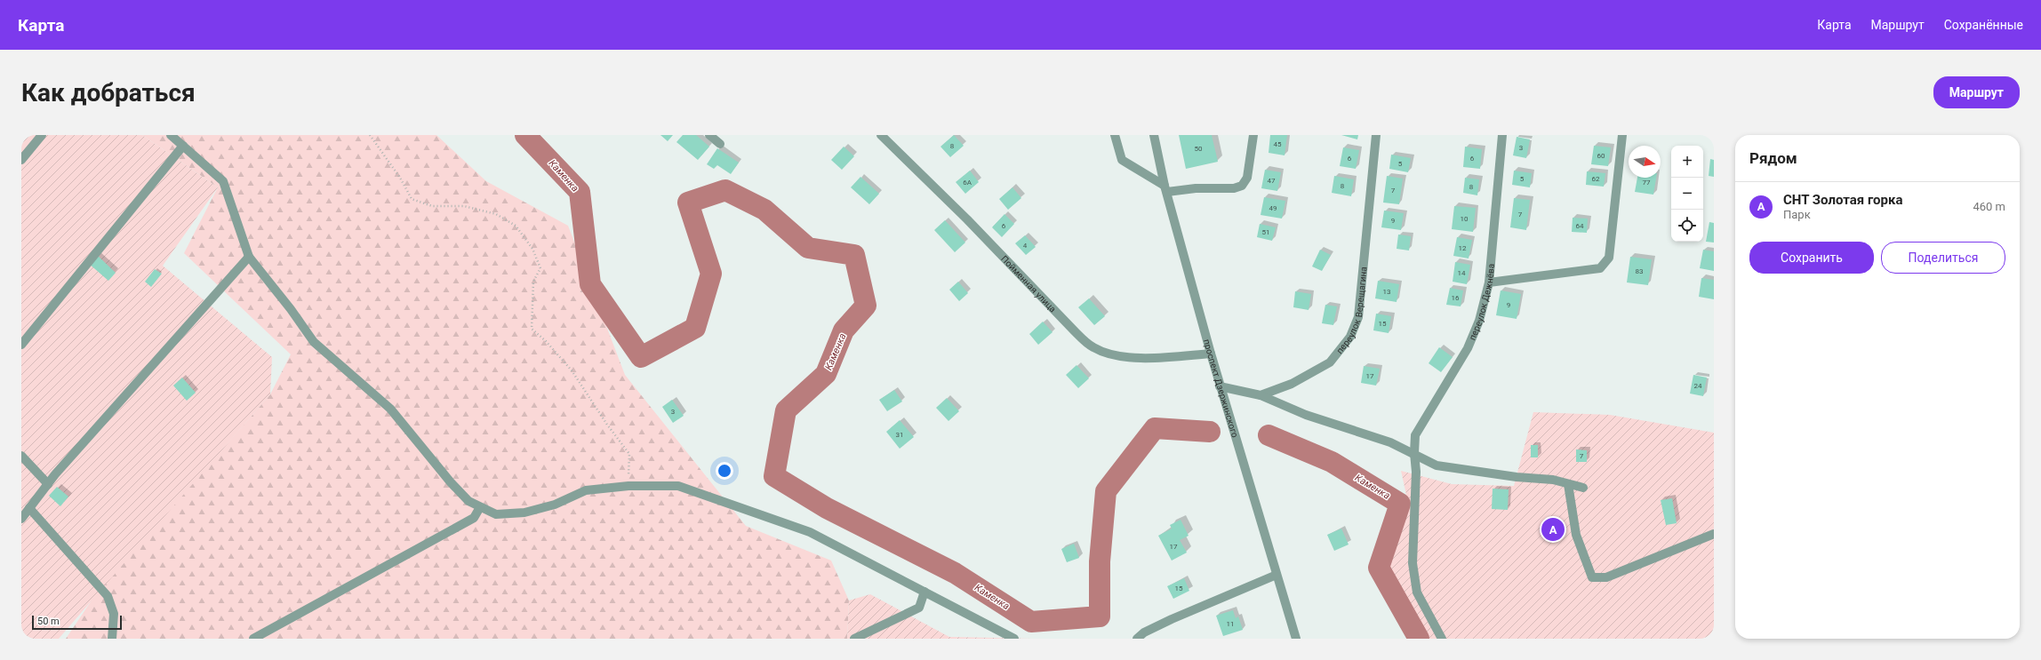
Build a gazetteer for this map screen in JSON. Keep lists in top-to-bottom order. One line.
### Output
{"streets":{"street":["Пойменная улица","переулок Дежнёва","переулок Верещагина","проспект Дзержинского"]},"crossings":[["Пойменная улица","проспект Дзержинского"]],"water":["Каменка"],"house_numbers":["45","8","3","50","60","6","6","5","5","62","47","6А","77","8","8","7","49","7","10","9","6","64","51","4","12","83","14","13","16","9","15","17","24","3","31","7","17","15","11"],"scale_bar":"50 m","north":"right","page":{"header":"Карта","nav":["Карта","Маршрут","Сохранённые"],"buttons":["Маршрут",["Сохранить","Поделиться"]],"title":"Как добраться","heading":"Рядом","map_buttons":["+","−"],"list":[{"mark":"A","name":"СНТ Золотая горка","note":"Парк","value":"460 m"}],"pins":"A","scale":"50 m"}}
